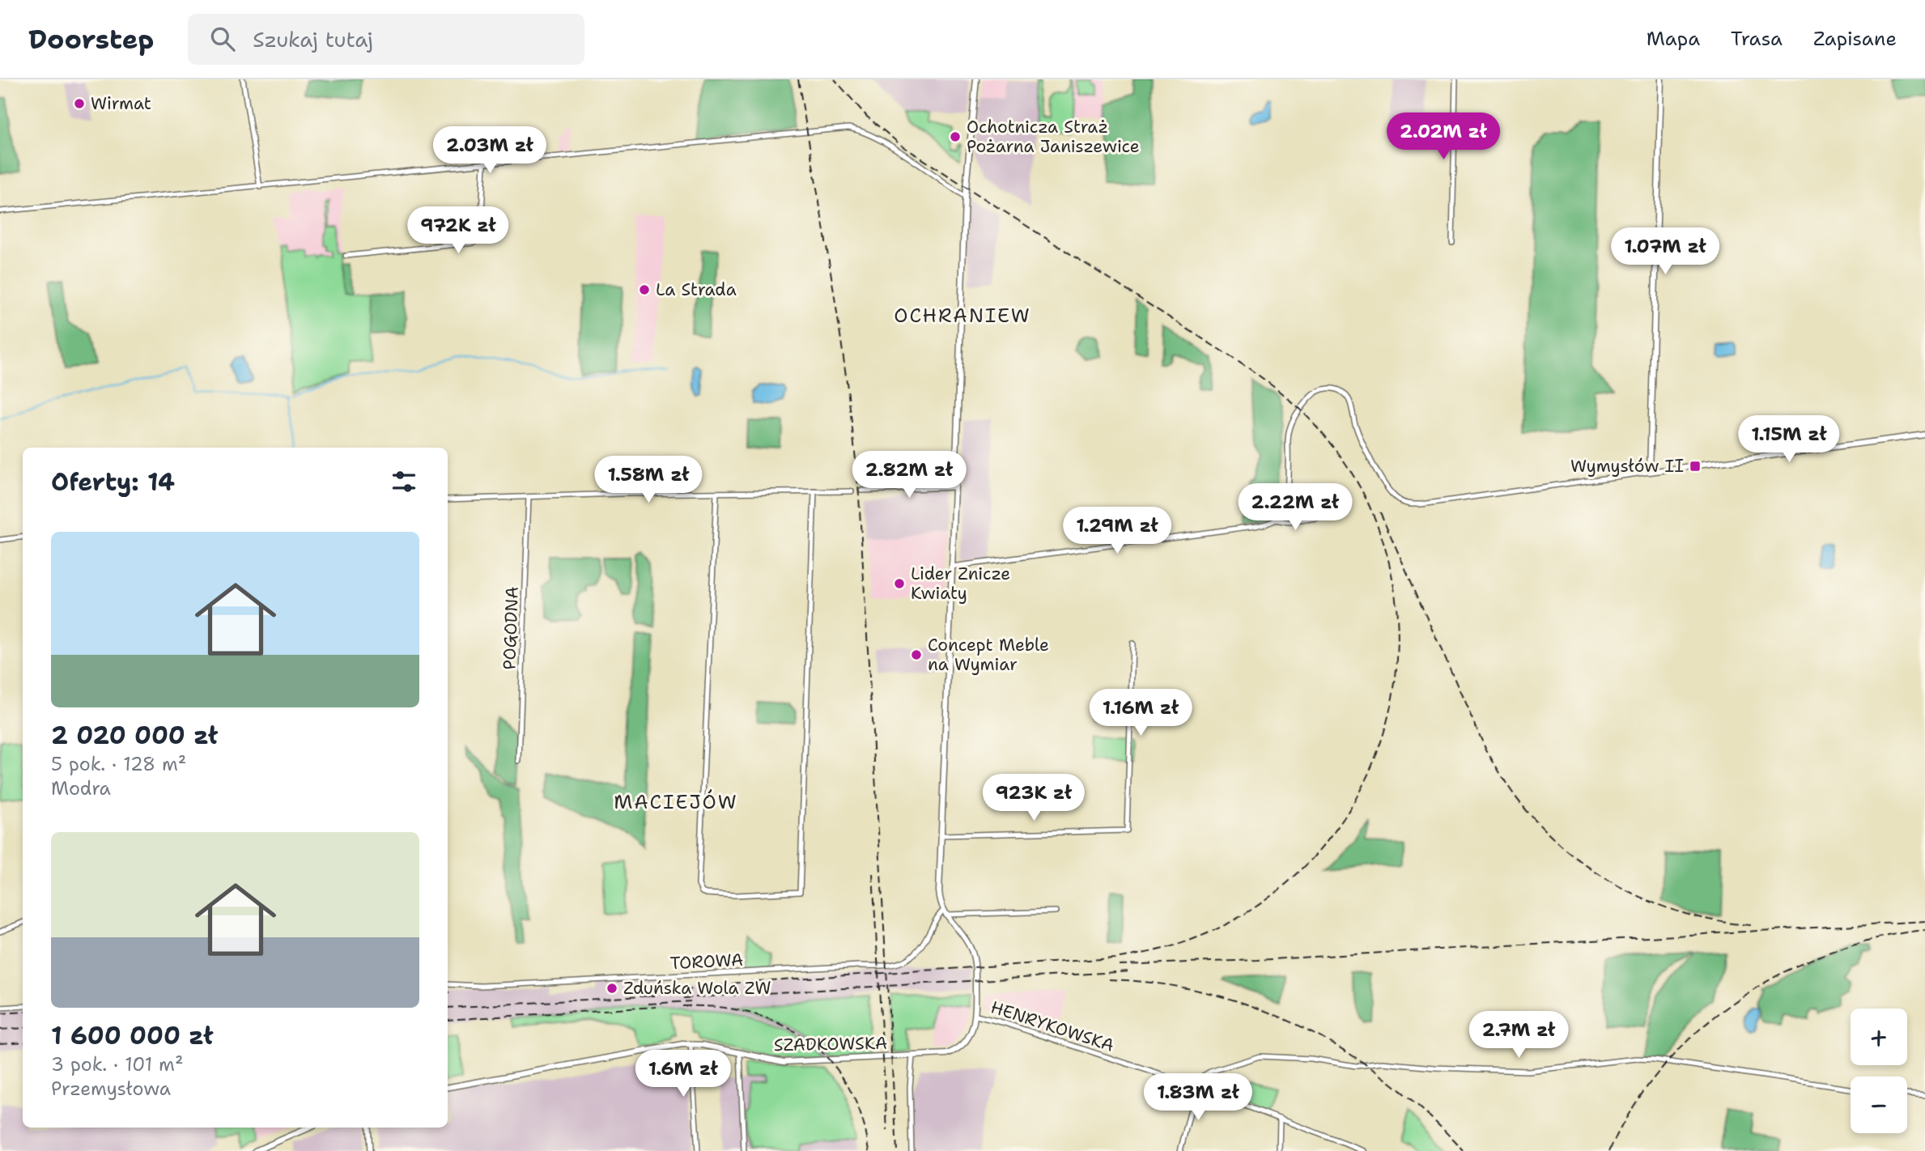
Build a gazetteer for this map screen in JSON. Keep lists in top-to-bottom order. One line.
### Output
{"streets":{"street":["POGODNA","TOROWA","HENRYKOWSKA","SZADKOWSKA"]},"crossings":[["TOROWA","SZADKOWSKA"],["HENRYKOWSKA","SZADKOWSKA"]],"districts":["OCHRANIEW","MACIEJÓW"],"places":{"other":["Wirmat","Ochotnicza Straż Pożarna Janiszewice","La Strada","Lider Znicze Kwiaty","Concept Meble na Wymiar","Zduńska Wola ZW"],"transit":["Wymysłów II"]},"page":{"header":"Doorstep","search":"Szukaj tutaj","nav":["Mapa","Trasa","Zapisane"],"price":["2.02M zł","2.03M zł","972K zł","1.07M zł","1.15M zł","2.82M zł","1.58M zł","2.22M zł","1.29M zł","1.16M zł","923K zł","2.7M zł","1.6M zł","1.83M zł"],"heading":"Oferty: 14","list":[{"name":"2 020 000 zł","note":"5 pok. · 128 m² · Modra"},{"name":"1 600 000 zł","note":"3 pok. · 101 m² · Przemysłowa"}],"map_buttons":["+","−"]}}
